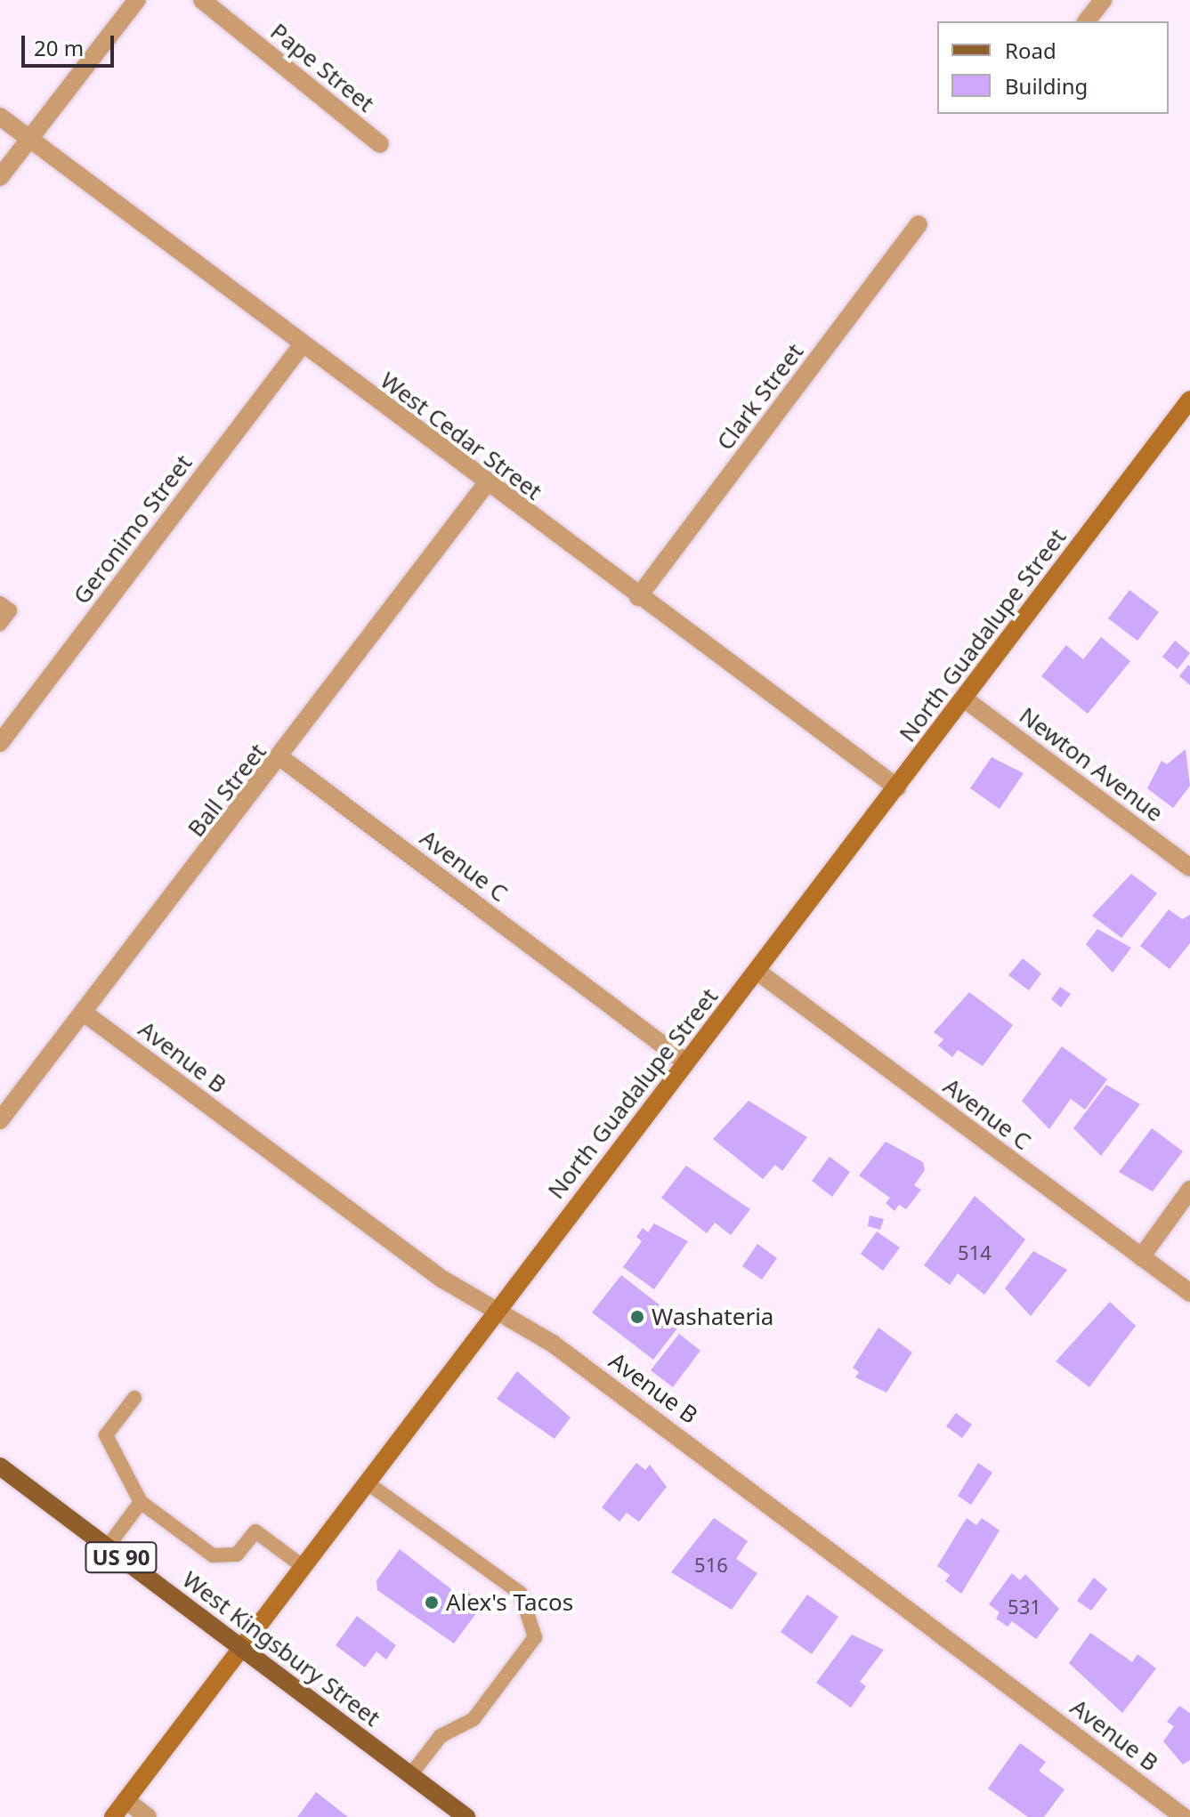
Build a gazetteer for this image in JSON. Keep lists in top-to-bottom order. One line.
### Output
{"streets":{"main road":["US 90","West Kingsbury Street"],"street":["Pape Street","Clark Street","West Cedar Street","Geronimo Street","North Guadalupe Street","Newton Avenue","Ball Street","Avenue C","Avenue B"]},"crossings":[["Clark Street","West Cedar Street"],["West Cedar Street","Geronimo Street"],["West Cedar Street","North Guadalupe Street"],["West Cedar Street","Ball Street"],["North Guadalupe Street","Newton Avenue"],["North Guadalupe Street","Avenue C"],["North Guadalupe Street","Avenue B"],["North Guadalupe Street","West Kingsbury Street"],["Ball Street","Avenue C"],["Ball Street","Avenue B"]],"places":["Washateria","Alex's Tacos"],"house_numbers":["514","516","531"],"legend":["Road","Building"],"scale_bar":"20 m"}
